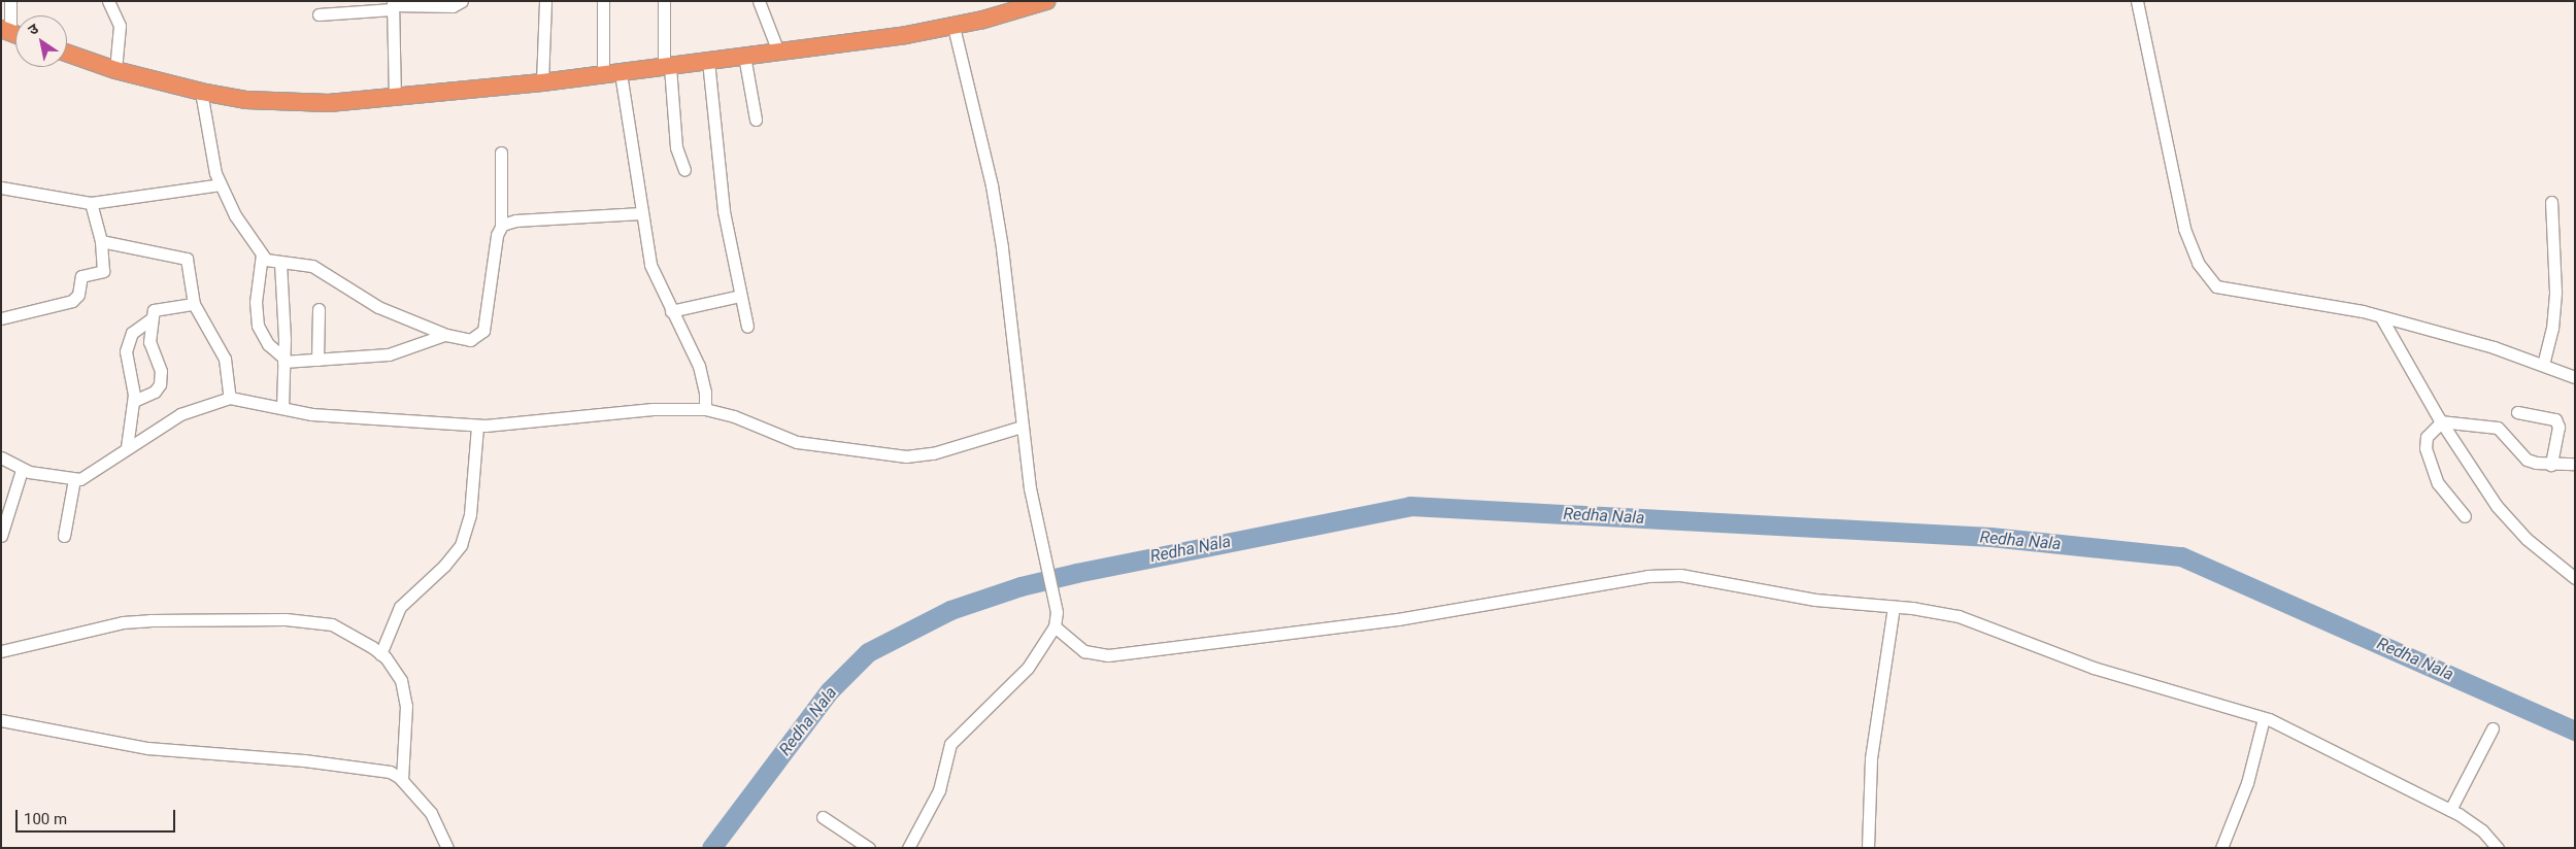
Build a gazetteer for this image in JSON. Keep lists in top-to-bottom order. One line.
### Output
{"water":["Redha Nala"],"scale_bar":"100 m","north":"top left"}
